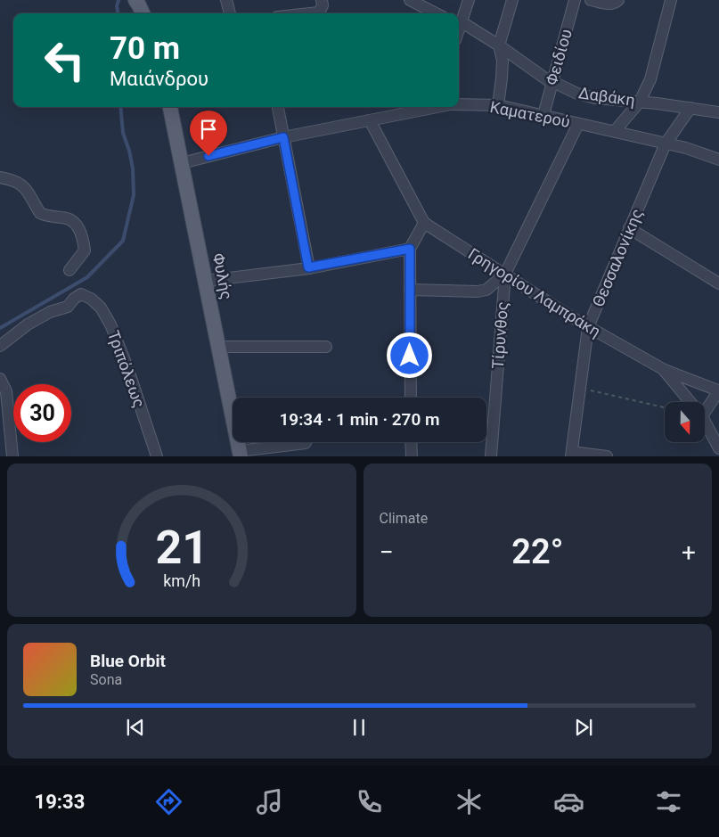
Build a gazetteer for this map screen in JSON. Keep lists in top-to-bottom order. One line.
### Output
{"streets":{"main road":["Φυλής"],"street":["Φειδίου","Δαβάκη","Καματερού","Θεσσαλονίκης","Γρηγορίου Λαμπράκη","Τίρυνθος","Τριπόλεως"]},"crossings":[["Φειδίου","Δαβάκη"],["Φειδίου","Καματερού"],["Δαβάκη","Θεσσαλονίκης"],["Καματερού","Θεσσαλονίκης"],["Καματερού","Φυλής"],["Καματερού","Γρηγορίου Λαμπράκη"],["Καματερού","Τίρυνθος"],["Θεσσαλονίκης","Γρηγορίου Λαμπράκη"],["Γρηγορίου Λαμπράκη","Τίρυνθος"]],"north":"bottom","page":{"turn":["70 m","Μαιάνδρου"],"limit":"30","trip":"19:34 · 1 min · 270 m","tile":"Climate","heat":["−","22°","+"],"song":["Blue Orbit","Sona"],"tabs":"19:33","gauge":["21","km/h"]}}
